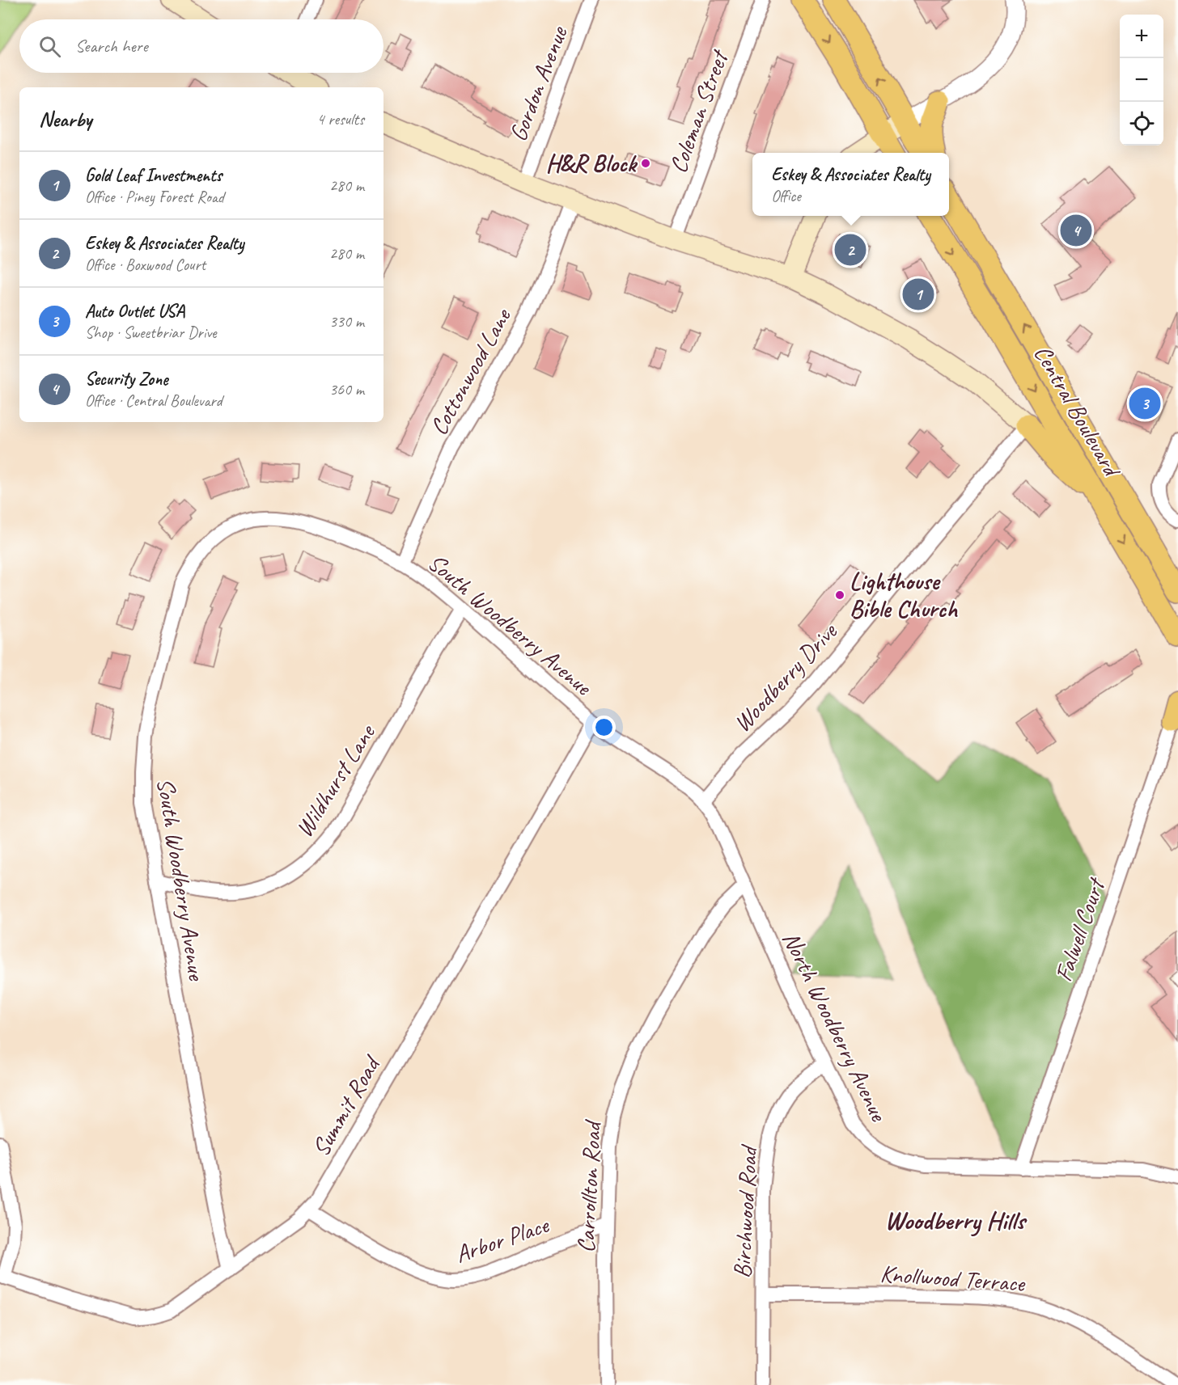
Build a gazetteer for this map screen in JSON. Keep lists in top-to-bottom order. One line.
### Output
{"streets":{"main road":["Central Boulevard"],"street":["Gordon Avenue","Coleman Street","Cottonwood Lane","South Woodberry Avenue","Woodberry Drive","Wildhurst Lane","Falwell Court","North Woodberry Avenue","Summit Road","Carrollton Road","Birchwood Road","Arbor Place","Knollwood Terrace"]},"crossings":[["Cottonwood Lane","South Woodberry Avenue"],["South Woodberry Avenue","Woodberry Drive"],["South Woodberry Avenue","Wildhurst Lane"],["South Woodberry Avenue","North Woodberry Avenue"],["South Woodberry Avenue","Summit Road"],["Woodberry Drive","North Woodberry Avenue"],["Falwell Court","North Woodberry Avenue"],["North Woodberry Avenue","Carrollton Road"],["North Woodberry Avenue","Birchwood Road"],["Summit Road","Arbor Place"],["Carrollton Road","Arbor Place"],["Birchwood Road","Knollwood Terrace"]],"districts":["Woodberry Hills"],"places":["H&R Block","Lighthouse Bible Church"],"page":{"map_buttons":["+","−"],"search":"Search here","heading":["Nearby","4 results"],"list":[{"mark":"1","name":"Gold Leaf Investments","note":"Office · Piney Forest Road","value":"280 m"},{"mark":"2","name":"Eskey & Associates Realty","note":"Office · Boxwood Court","value":"280 m"},{"mark":"3","name":"Auto Outlet USA","note":"Shop · Sweetbriar Drive","value":"330 m"},{"mark":"4","name":"Security Zone","note":"Office · Central Boulevard","value":"360 m"}],"popup":["Eskey & Associates Realty","Office"],"pins":["4","2","1","3"]}}
